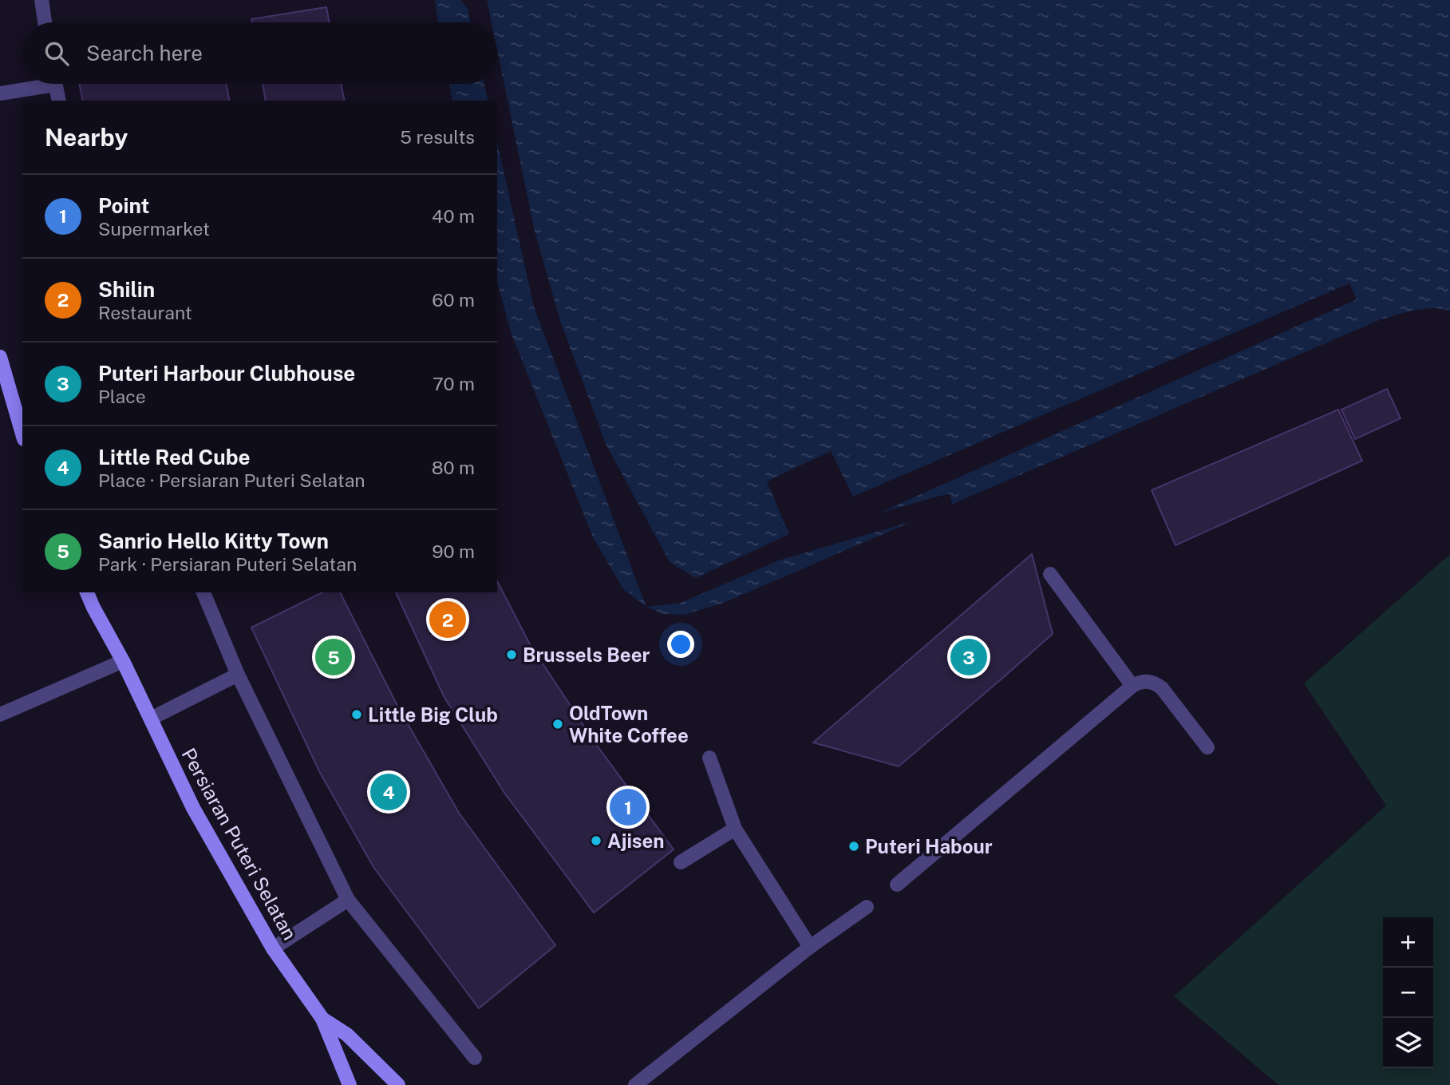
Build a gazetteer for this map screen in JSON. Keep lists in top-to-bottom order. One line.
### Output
{"streets":{"street":["Persiaran Puteri Selatan"]},"places":["Brussels Beer","Little Big Club","OldTown White Coffee","Ajisen","Puteri Habour"],"page":{"search":"Search here","heading":["Nearby","5 results"],"list":[{"mark":"1","name":"Point","note":"Supermarket","value":"40 m"},{"mark":"2","name":"Shilin","note":"Restaurant","value":"60 m"},{"mark":"3","name":"Puteri Harbour Clubhouse","note":"Place","value":"70 m"},{"mark":"4","name":"Little Red Cube","note":"Place · Persiaran Puteri Selatan","value":"80 m"},{"mark":"5","name":"Sanrio Hello Kitty Town","note":"Park · Persiaran Puteri Selatan","value":"90 m"}],"pins":["2","3","5","4","1"],"map_buttons":["+","−"]}}
